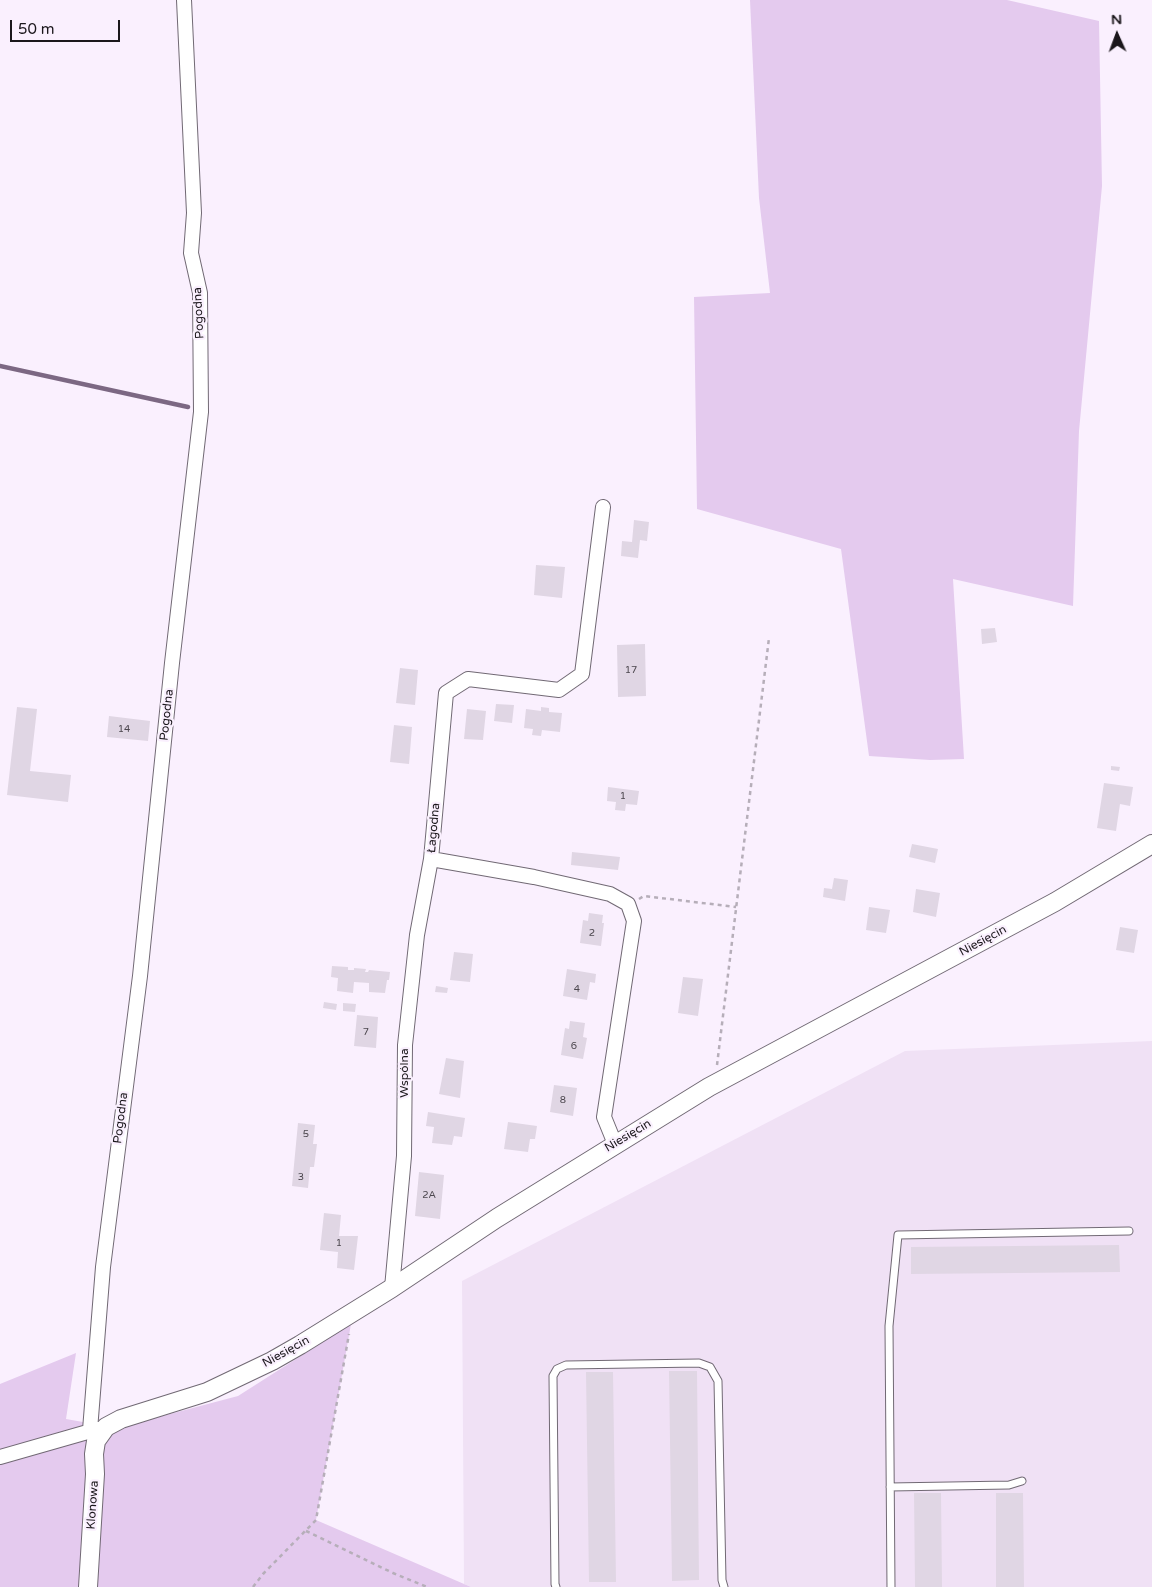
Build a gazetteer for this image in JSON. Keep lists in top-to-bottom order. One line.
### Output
{"streets":{"street":["Pogodna","Łagodna","Niesięcin","Wspólna","Klonowa"]},"crossings":[["Pogodna","Niesięcin"],["Pogodna","Klonowa"],["Łagodna","Wspólna"],["Niesięcin","Wspólna"],["Niesięcin","Klonowa"]],"house_numbers":["17","14","1","2","4","7","6","8","5","3","2A","1"],"scale_bar":"50 m","north":"top"}
